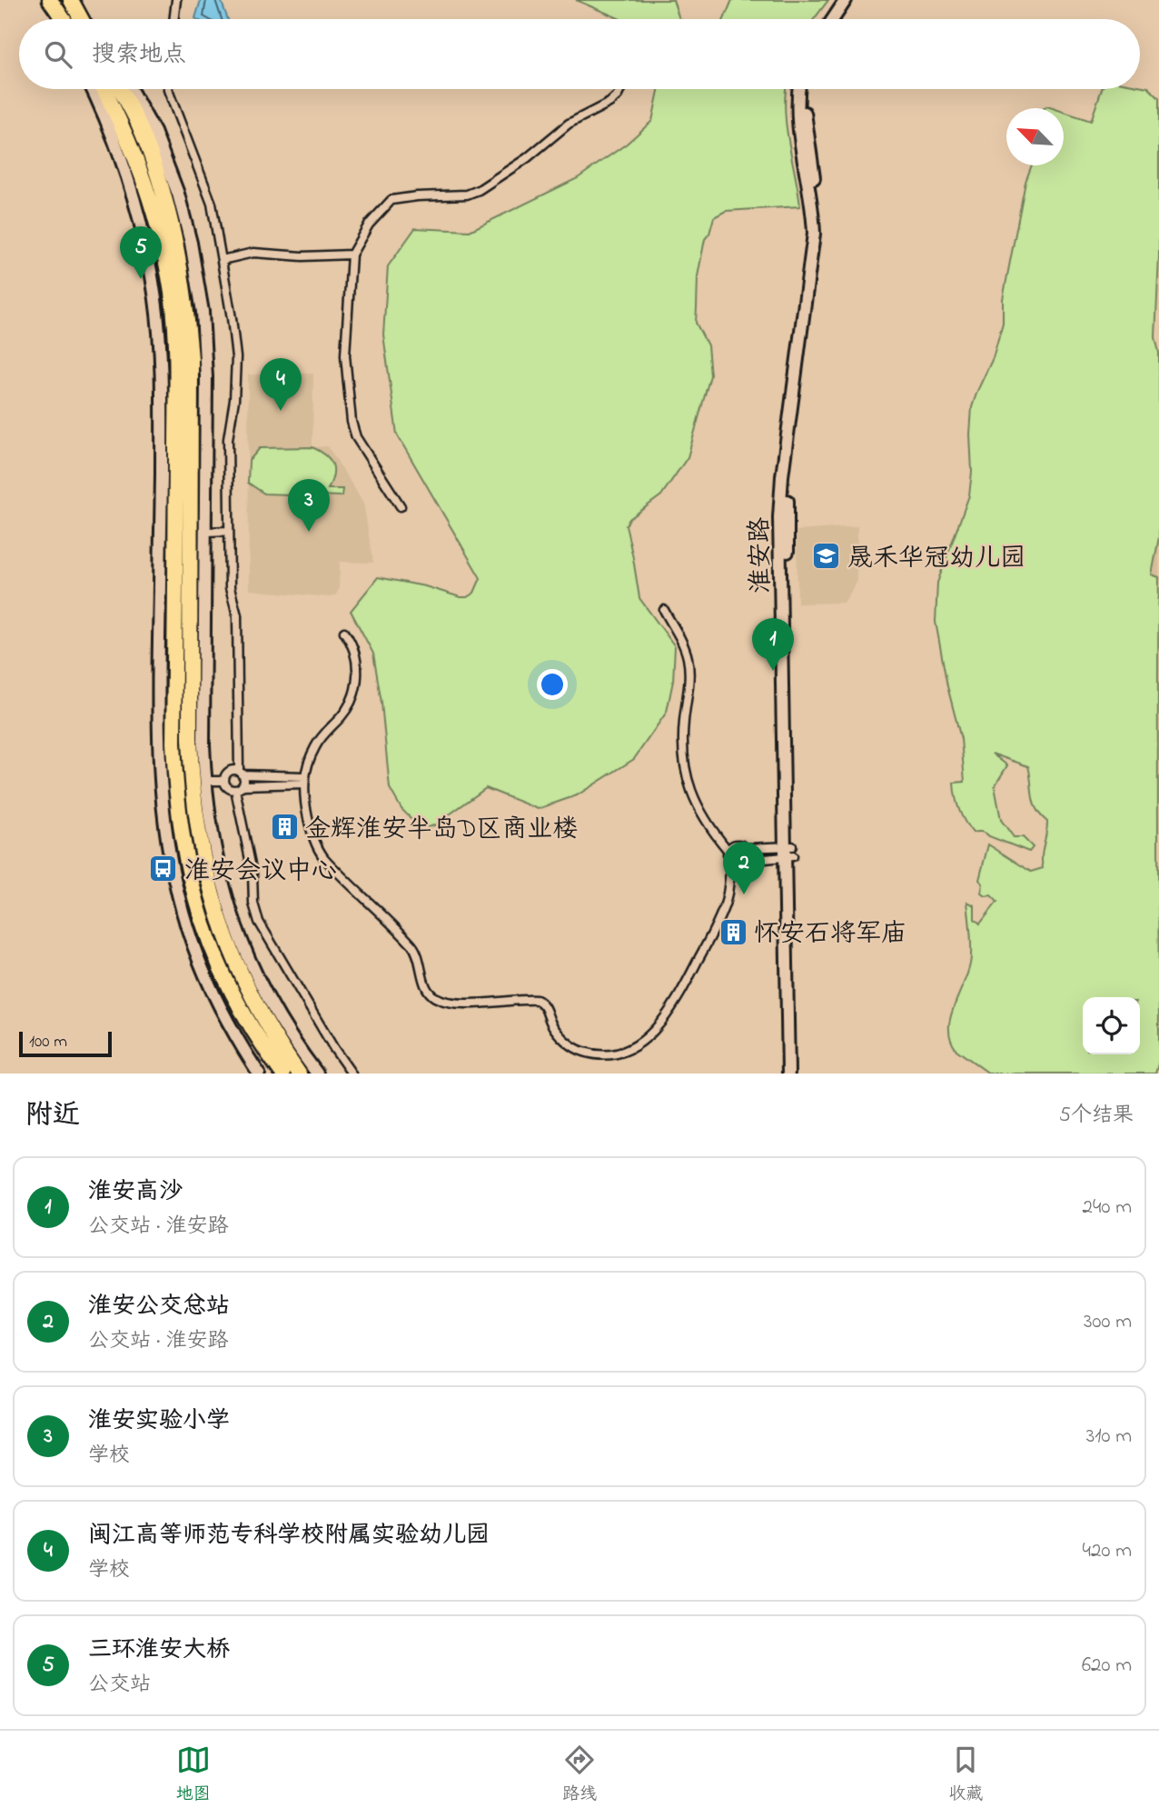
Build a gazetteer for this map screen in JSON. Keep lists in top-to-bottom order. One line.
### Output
{"streets":{"main road":["淮安路"]},"places":{"school or university":["晟禾华冠幼儿园"],"building":["金辉淮安半岛D区商业楼","怀安石将军庙"],"bus stop":["淮安会议中心"]},"scale_bar":"100 m","north":"top left","page":{"search":"搜索地点","pins":["5","4","3","1","2"],"scale":"100 m","heading":["附近","5个结果"],"list":[{"mark":"1","name":"淮安高沙","note":"公交站 · 淮安路","value":"240 m"},{"mark":"2","name":"淮安公交总站","note":"公交站 · 淮安路","value":"300 m"},{"mark":"3","name":"淮安实验小学","note":"学校","value":"310 m"},{"mark":"4","name":"闽江高等师范专科学校附属实验幼儿园","note":"学校","value":"420 m"},{"mark":"5","name":"三环淮安大桥","note":"公交站","value":"620 m"}],"nav":["地图","路线","收藏"]}}
